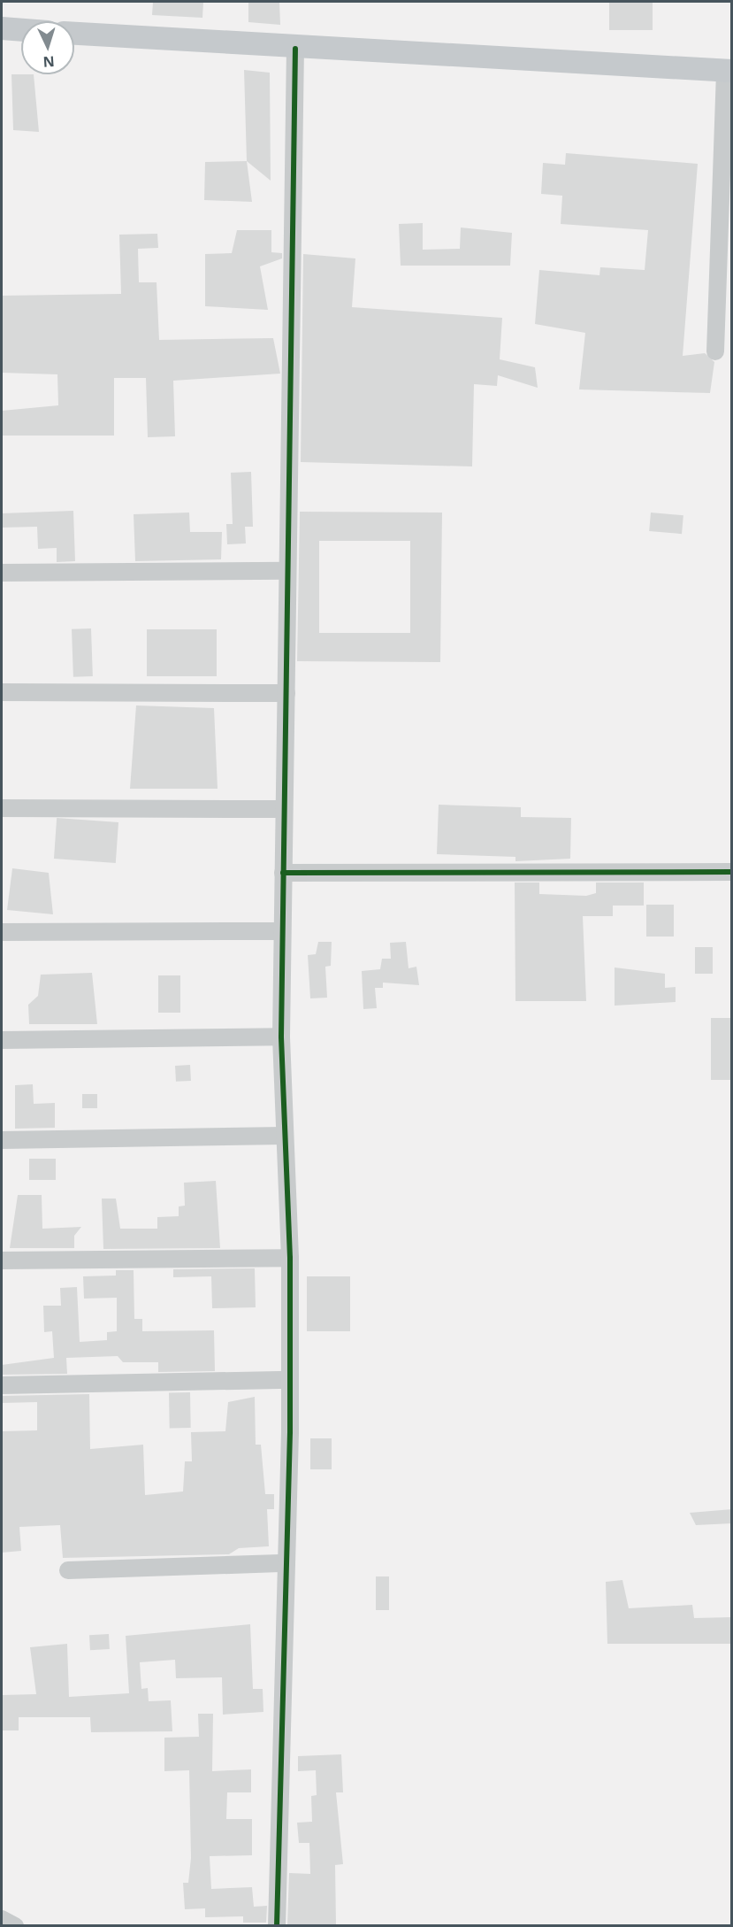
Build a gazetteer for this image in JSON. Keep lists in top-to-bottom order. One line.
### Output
{"north":"bottom"}
